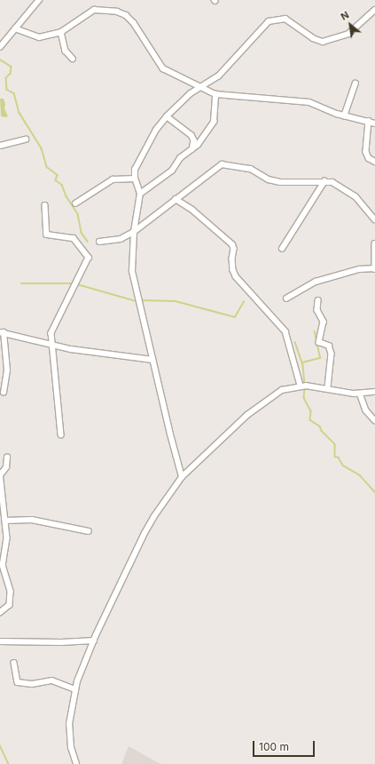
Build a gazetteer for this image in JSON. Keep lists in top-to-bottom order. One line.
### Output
{"scale_bar":"100 m","north":"top left"}
